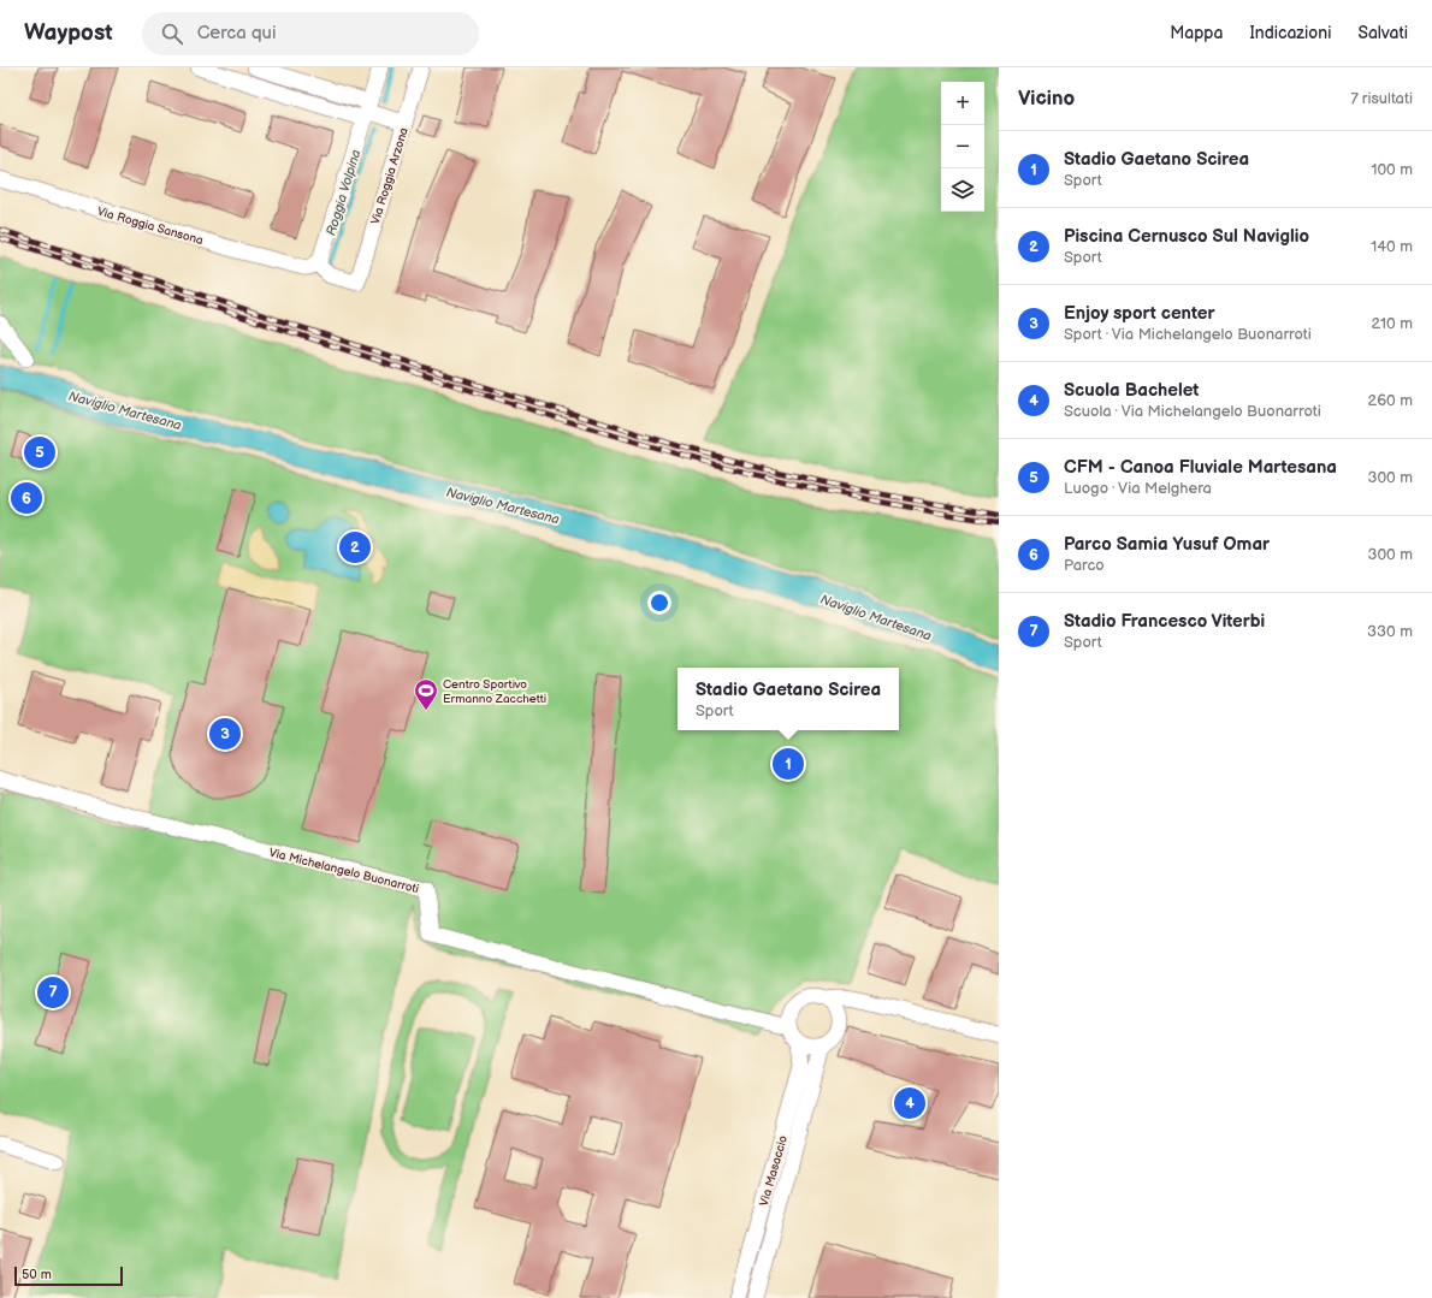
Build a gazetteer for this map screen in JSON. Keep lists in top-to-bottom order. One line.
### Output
{"streets":{"street":["Via Roggia Arzona","Via Roggia Sansona","Via Michelangelo Buonarroti","Via Masaccio"]},"crossings":[["Via Roggia Arzona","Via Roggia Sansona"],["Via Michelangelo Buonarroti","Via Masaccio"]],"water":["Roggia Volpina","Naviglio Martesana"],"places":{"sports":["Centro Sportivo Ermanno Zacchetti"]},"scale_bar":"50 m","page":{"header":"Waypost","search":"Cerca qui","nav":["Mappa","Indicazioni","Salvati"],"heading":["Vicino","7 risultati"],"map_buttons":["+","−"],"list":[{"mark":"1","name":"Stadio Gaetano Scirea","note":"Sport","value":"100 m"},{"mark":"2","name":"Piscina Cernusco Sul Naviglio","note":"Sport","value":"140 m"},{"mark":"3","name":"Enjoy sport center","note":"Sport · Via Michelangelo Buonarroti","value":"210 m"},{"mark":"4","name":"Scuola Bachelet","note":"Scuola · Via Michelangelo Buonarroti","value":"260 m"},{"mark":"5","name":"CFM - Canoa Fluviale Martesana","note":"Luogo · Via Melghera","value":"300 m"},{"mark":"6","name":"Parco Samia Yusuf Omar","note":"Parco","value":"300 m"},{"mark":"7","name":"Stadio Francesco Viterbi","note":"Sport","value":"330 m"}],"pins":["5","6","2","3","1","7","4"],"popup":["Stadio Gaetano Scirea","Sport"],"scale":"50 m"}}
